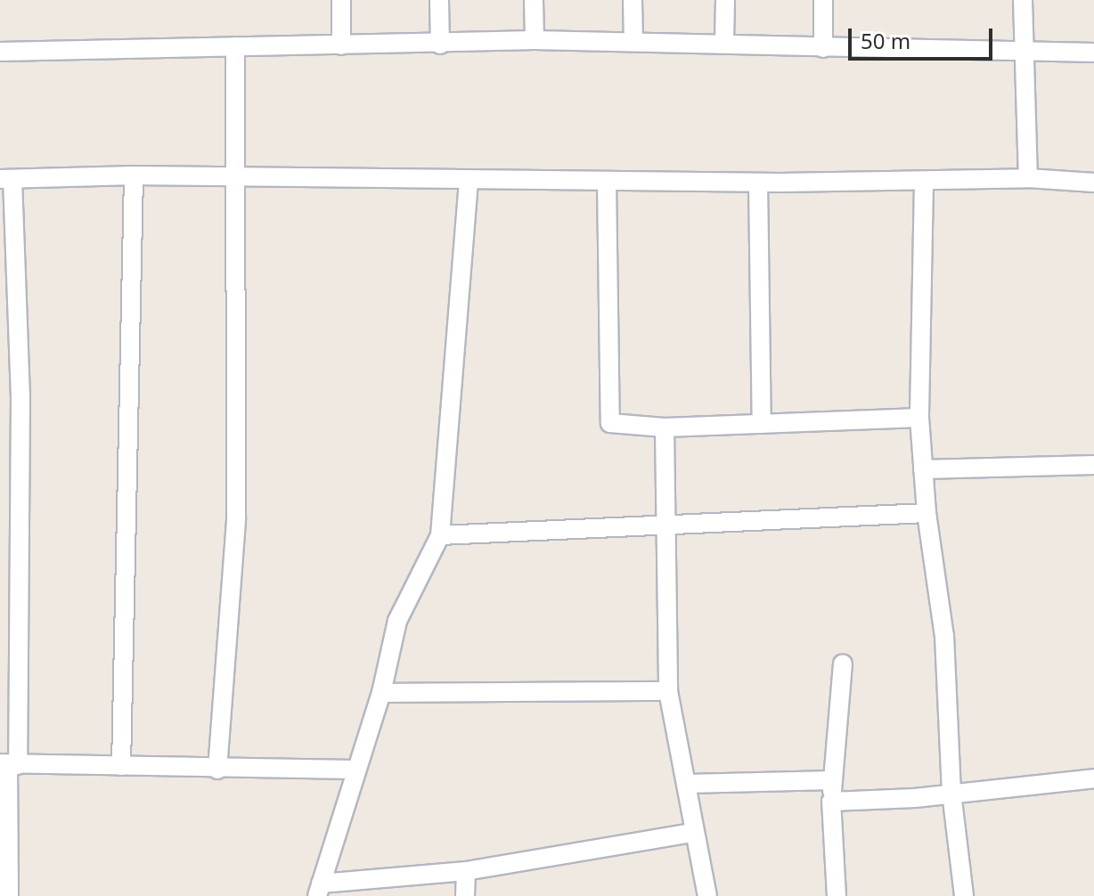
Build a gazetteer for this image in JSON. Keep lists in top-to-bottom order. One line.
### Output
{"scale_bar":"50 m"}
